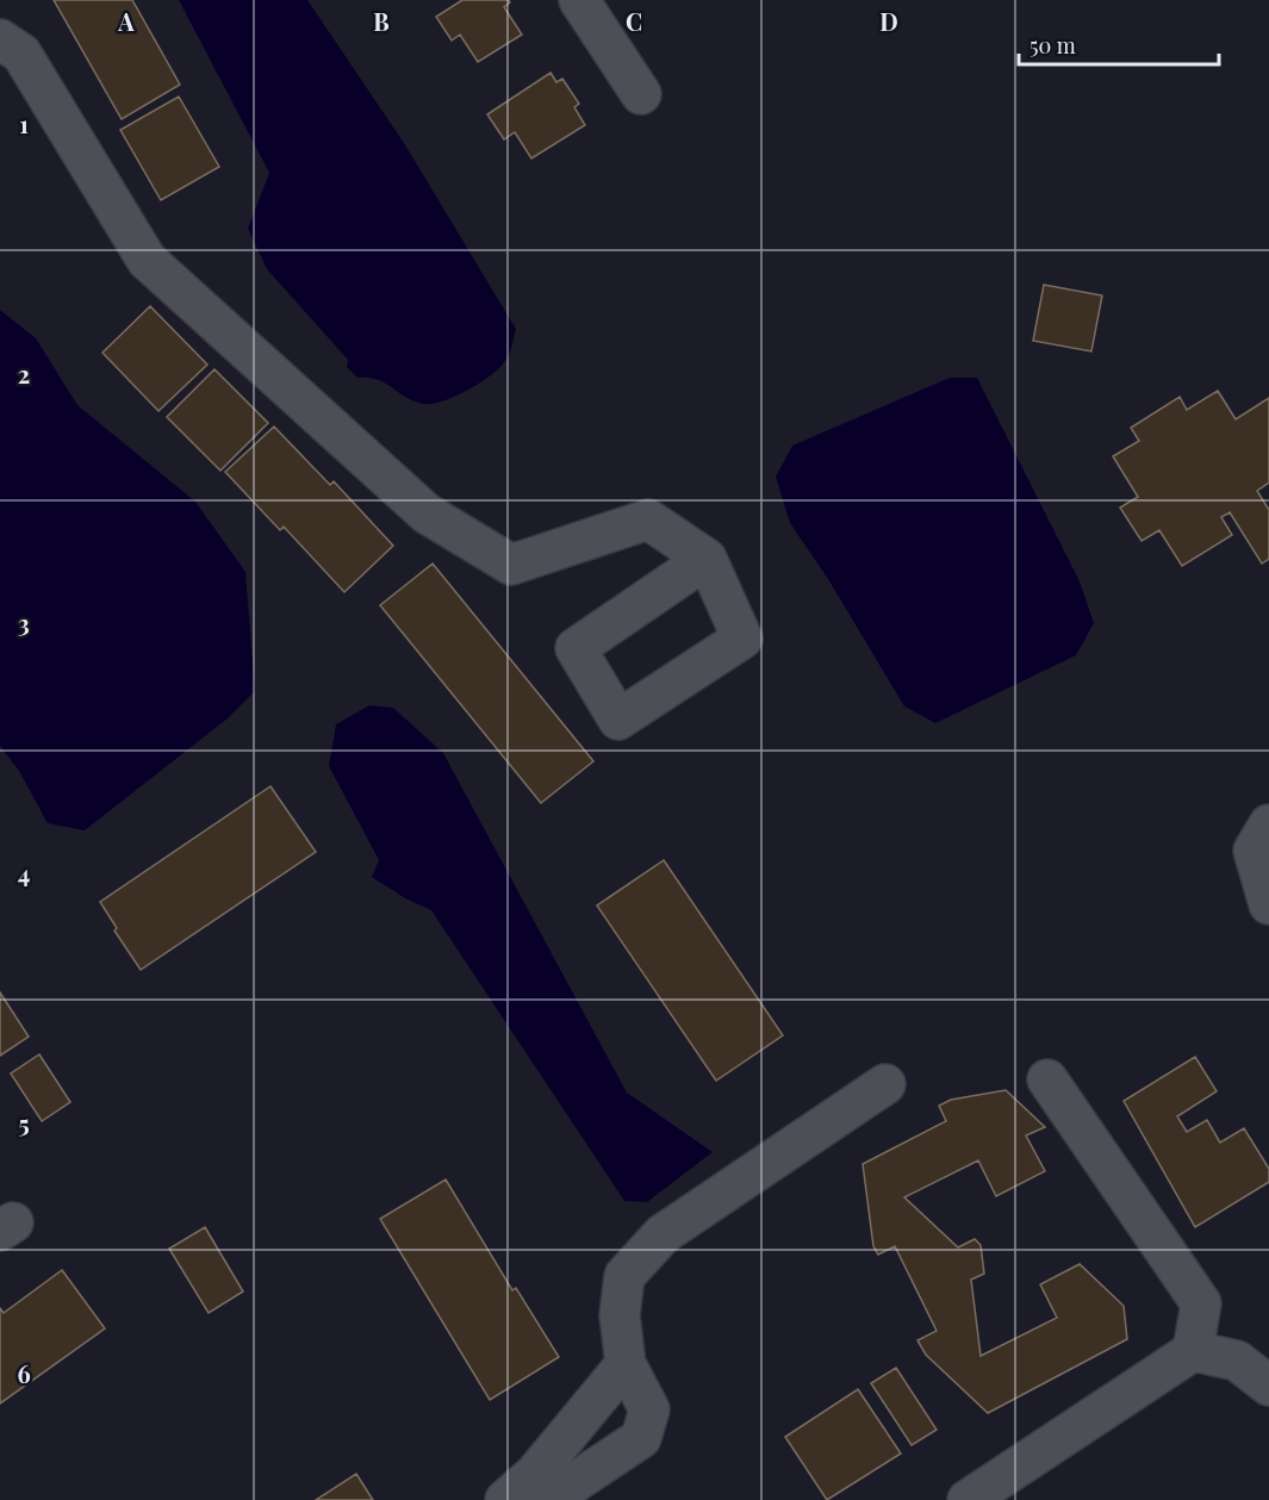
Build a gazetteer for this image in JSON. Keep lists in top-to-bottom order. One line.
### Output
{"scale_bar":"50 m","grid":{"columns":["A","B","C","D"],"rows":["1","2","3","4","5","6"]}}
